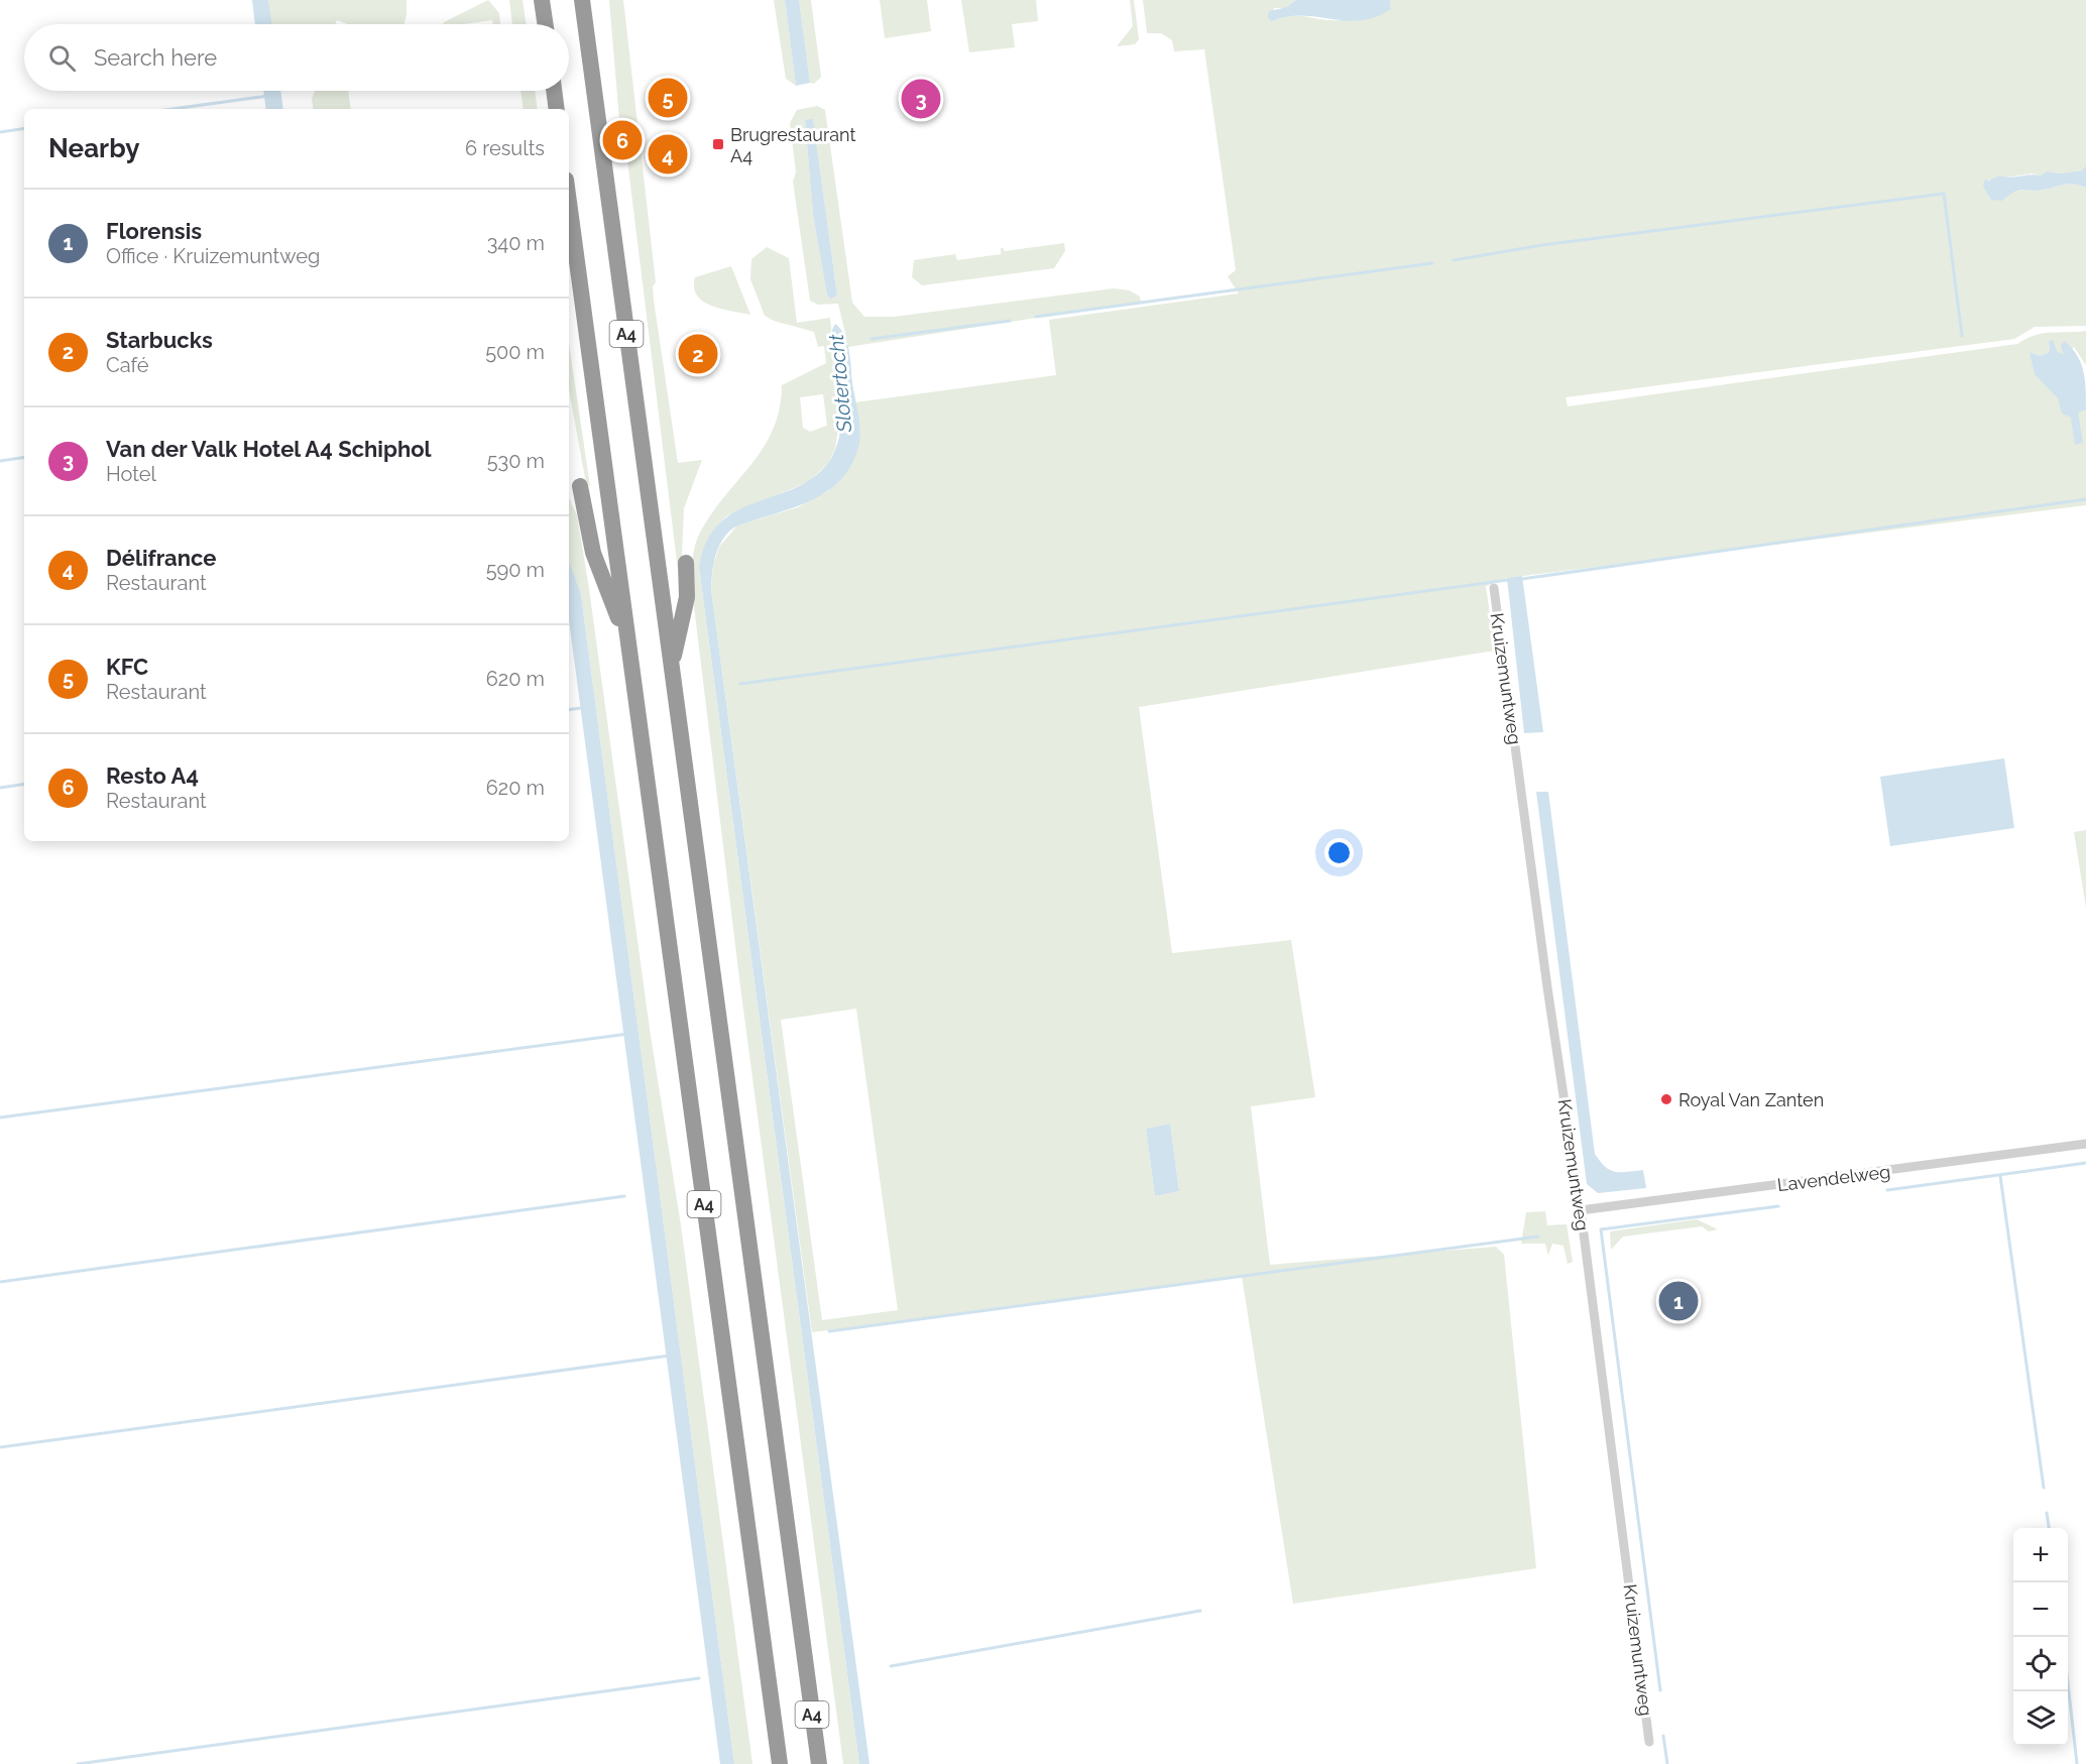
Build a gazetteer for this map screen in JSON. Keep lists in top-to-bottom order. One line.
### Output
{"streets":{"highway":["A4"],"street":["Kruizemuntweg","Lavendelweg"]},"crossings":[["Kruizemuntweg","Lavendelweg"]],"water":["Slotertocht"],"places":{"transit":["Brugrestaurant A4"],"other":["Royal Van Zanten"]},"page":{"search":"Search here","pins":["5","3","6","4","2","1"],"heading":["Nearby","6 results"],"list":[{"mark":"1","name":"Florensis","note":"Office · Kruizemuntweg","value":"340 m"},{"mark":"2","name":"Starbucks","note":"Café","value":"500 m"},{"mark":"3","name":"Van der Valk Hotel A4 Schiphol","note":"Hotel","value":"530 m"},{"mark":"4","name":"Délifrance","note":"Restaurant","value":"590 m"},{"mark":"5","name":"KFC","note":"Restaurant","value":"620 m"},{"mark":"6","name":"Resto A4","note":"Restaurant","value":"620 m"}],"map_buttons":["+","−"]}}
